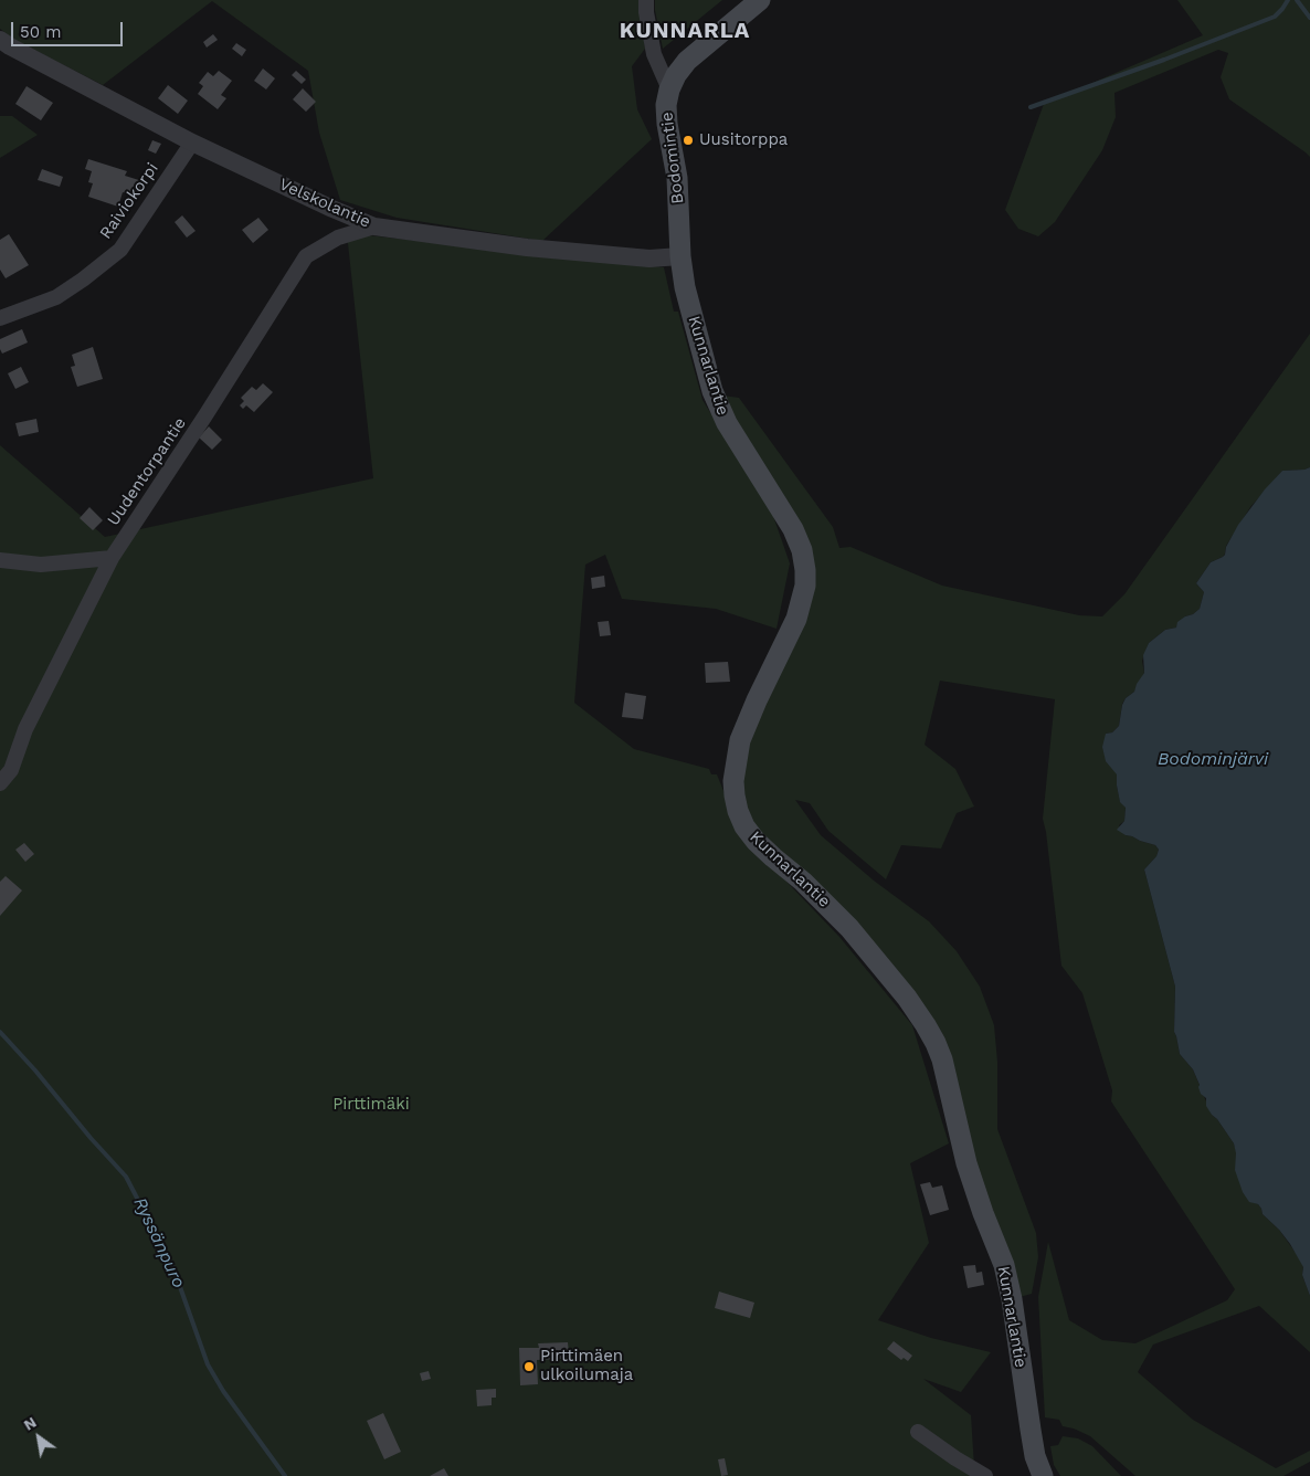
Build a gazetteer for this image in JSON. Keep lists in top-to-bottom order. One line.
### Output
{"streets":{"main road":["Bodomintie","Kunnarlantie"],"street":["Raiviokorpi","Velskolantie","Uudentorpantie"]},"crossings":[["Bodomintie","Velskolantie"],["Bodomintie","Kunnarlantie"],["Raiviokorpi","Velskolantie"],["Velskolantie","Kunnarlantie"],["Velskolantie","Uudentorpantie"]],"districts":["KUNNARLA"],"water":["Bodominjärvi","Ryssänpuro"],"parks":["Pirttimäki"],"places":["Uusitorppa","Pirttimäen ulkoilumaja"],"scale_bar":"50 m","north":"top left"}
